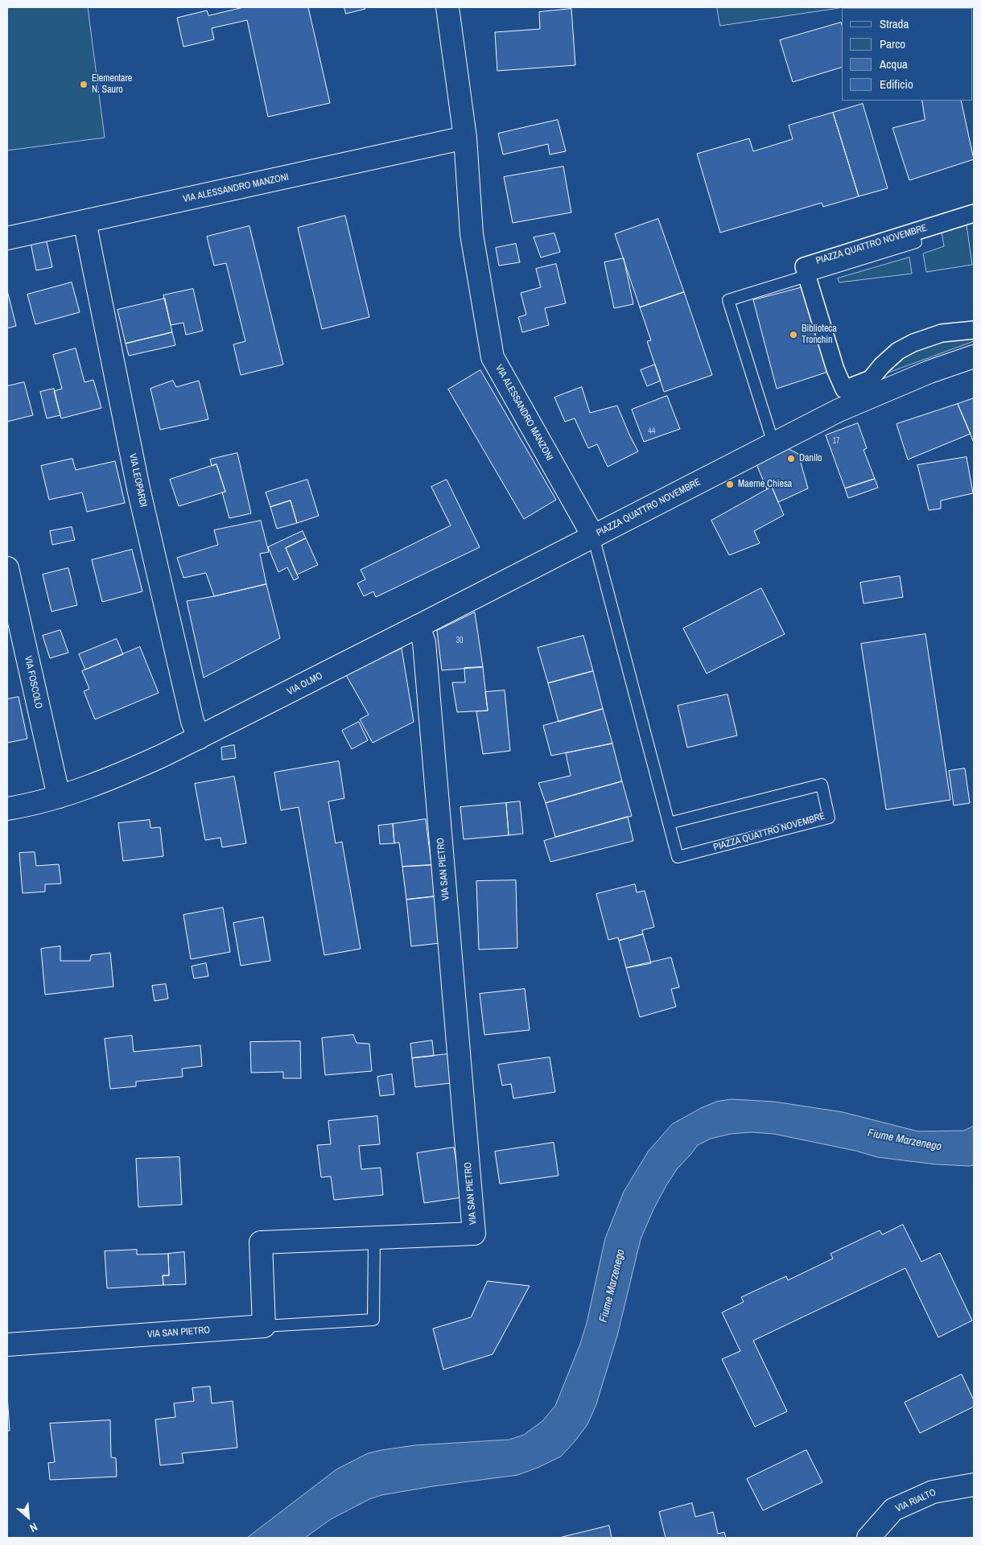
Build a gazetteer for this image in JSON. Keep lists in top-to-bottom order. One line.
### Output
{"streets":{"street":["VIA ALESSANDRO MANZONI","PIAZZA QUATTRO NOVEMBRE","VIA LEOPARDI","VIA FOSCOLO","VIA OLMO","VIA SAN PIETRO","VIA RIALTO"]},"crossings":[["VIA ALESSANDRO MANZONI","PIAZZA QUATTRO NOVEMBRE"],["VIA ALESSANDRO MANZONI","VIA LEOPARDI"],["VIA ALESSANDRO MANZONI","VIA OLMO"],["PIAZZA QUATTRO NOVEMBRE","VIA OLMO"],["VIA LEOPARDI","VIA OLMO"],["VIA FOSCOLO","VIA OLMO"],["VIA OLMO","VIA SAN PIETRO"]],"water":["Fiume Marzenego"],"places":["Elementare N. Sauro","Biblioteca Tronchin","Danilo","Maerne Chiesa"],"house_numbers":["44","17","30"],"legend":["Strada","Parco","Acqua","Edificio"],"north":"bottom right"}
